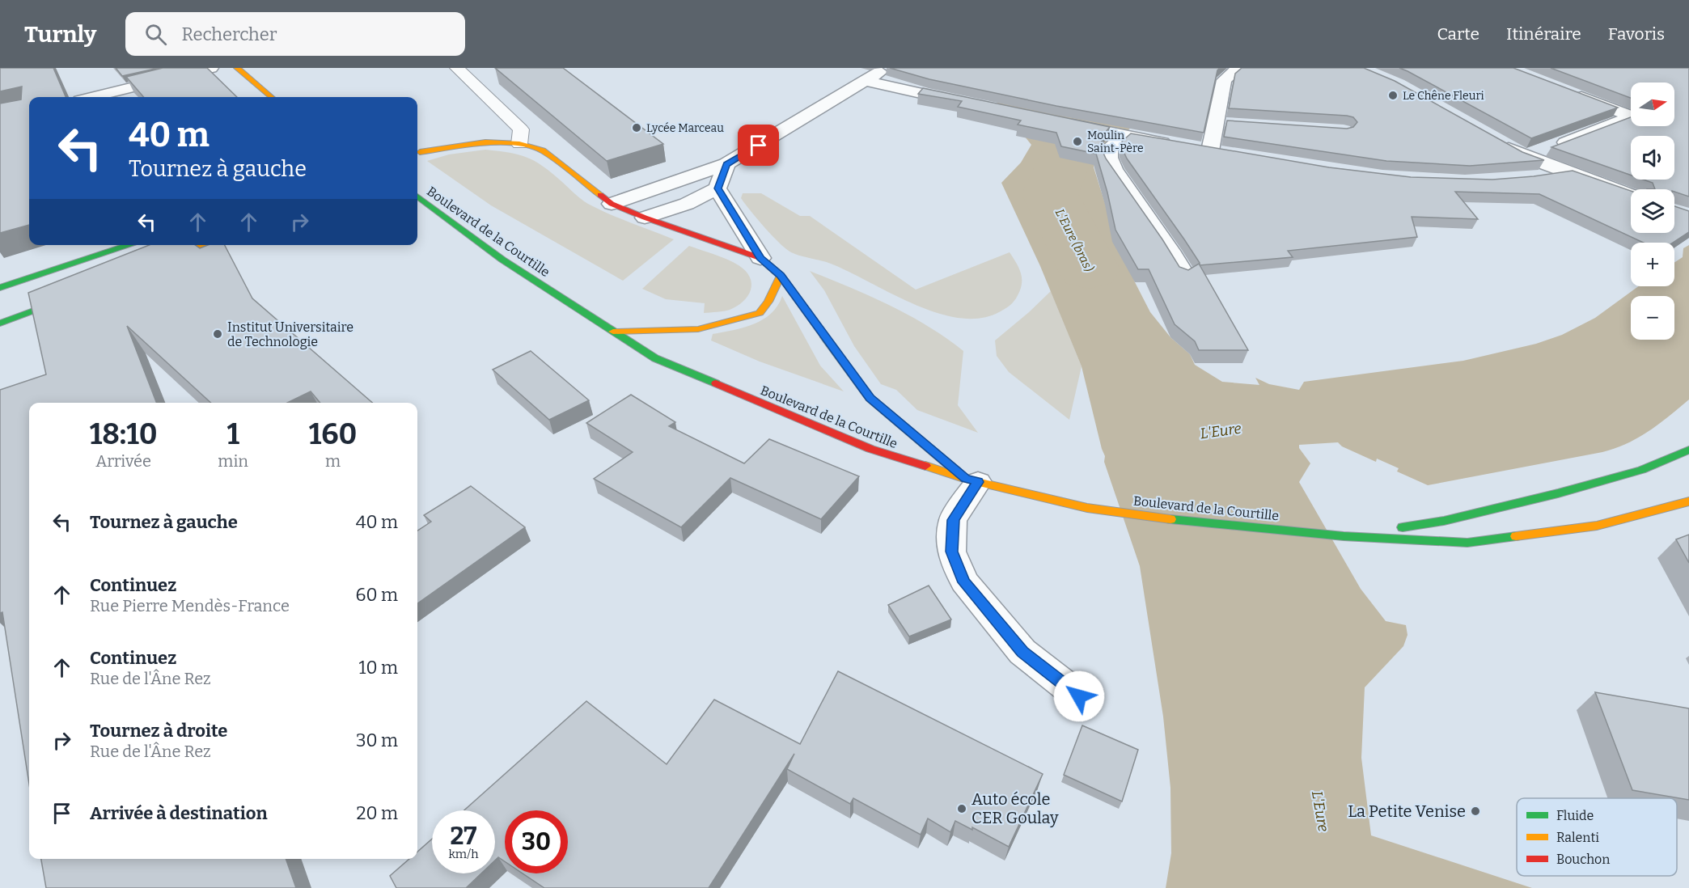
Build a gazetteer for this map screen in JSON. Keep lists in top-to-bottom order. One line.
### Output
{"streets":{"main road":["Boulevard de la Courtille"]},"water":["L'Eure (bras)","L'Eure"],"places":["Le Chêne Fleuri","Lycée Marceau","Moulin Saint-Père","Institut Universitaire de Technologie","Auto école CER Goulay","La Petite Venise"],"legend":["Fluide","Ralenti","Bouchon"],"north":"right","page":{"header":"Turnly","search":"Rechercher","nav":["Carte","Itinéraire","Favoris"],"map_buttons":["+","−"],"turn":["40 m","Tournez à gauche"],"eta":["18:10","Arrivée","1","min","160","m"],"list":[{"name":"Tournez à gauche","value":"40 m"},{"name":"Continuez","note":"Rue Pierre Mendès-France","value":"60 m"},{"name":"Continuez","note":"Rue de l'Âne Rez","value":"10 m"},{"name":"Tournez à droite","note":"Rue de l'Âne Rez","value":"30 m"},{"name":"Arrivée à destination","value":"20 m"}],"speed":"27 km/h","limit":"30"}}
